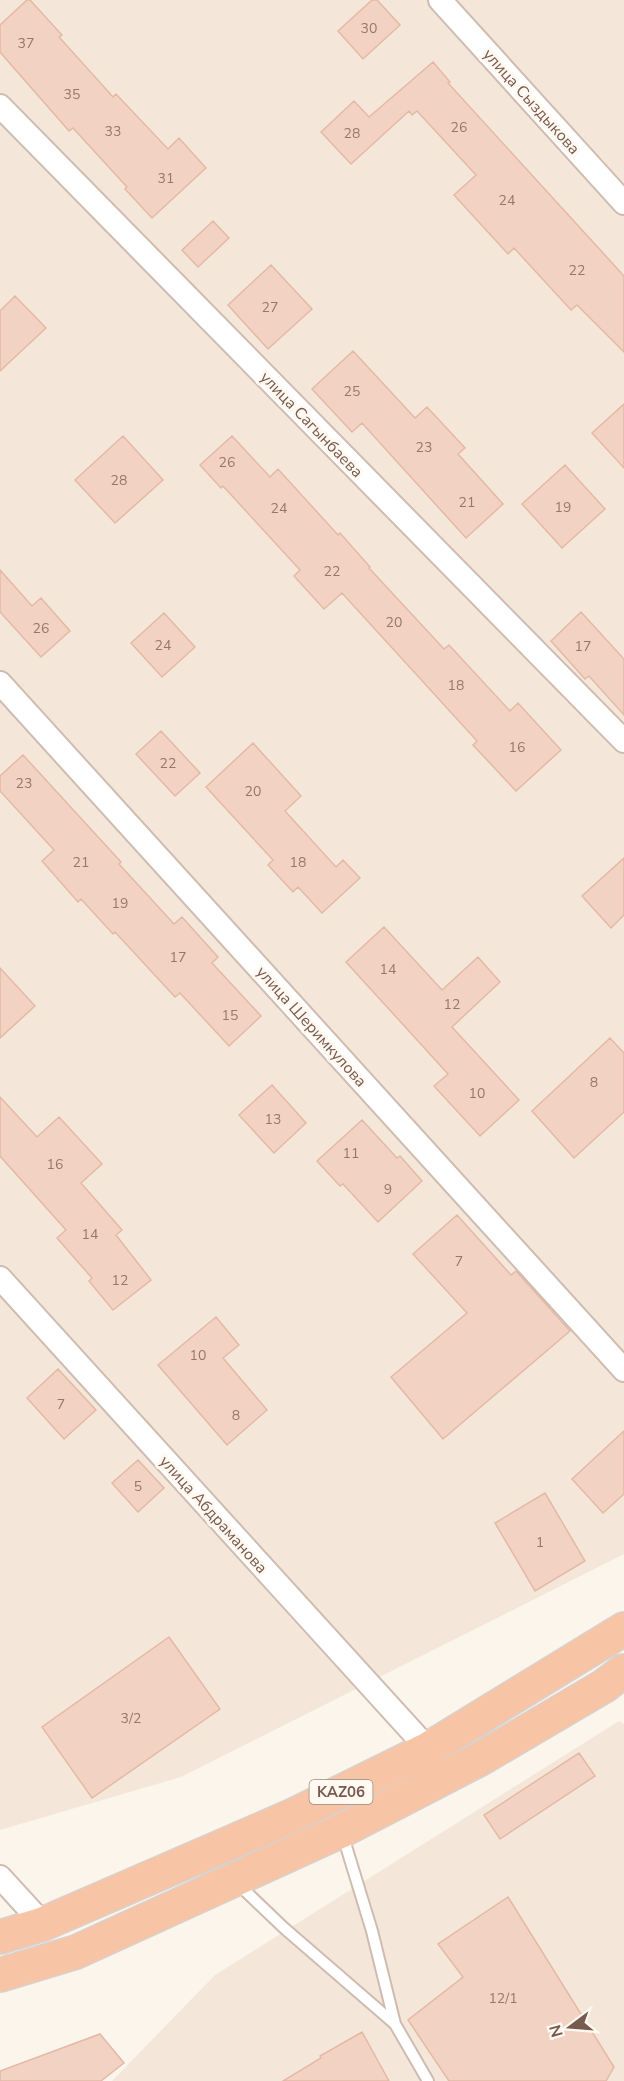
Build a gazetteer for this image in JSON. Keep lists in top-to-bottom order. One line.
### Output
{"streets":{"highway":["KАZ06"],"street":["улица Сыздыкова","улица Сагынбаева","улица Шеримкулова","улица Абдраманова"]},"crossings":[["улица Абдраманова","KАZ06"]],"house_numbers":["30","37","35","26","33","28","31","24","22","27","25","23","26","28","21","19","24","22","20","26","24","17","18","16","22","23","20","21","18","19","17","14","12","15","8","10","13","11","16","9","14","7","12","10","7","8","5","1","3/2","12/1"],"north":"left"}
